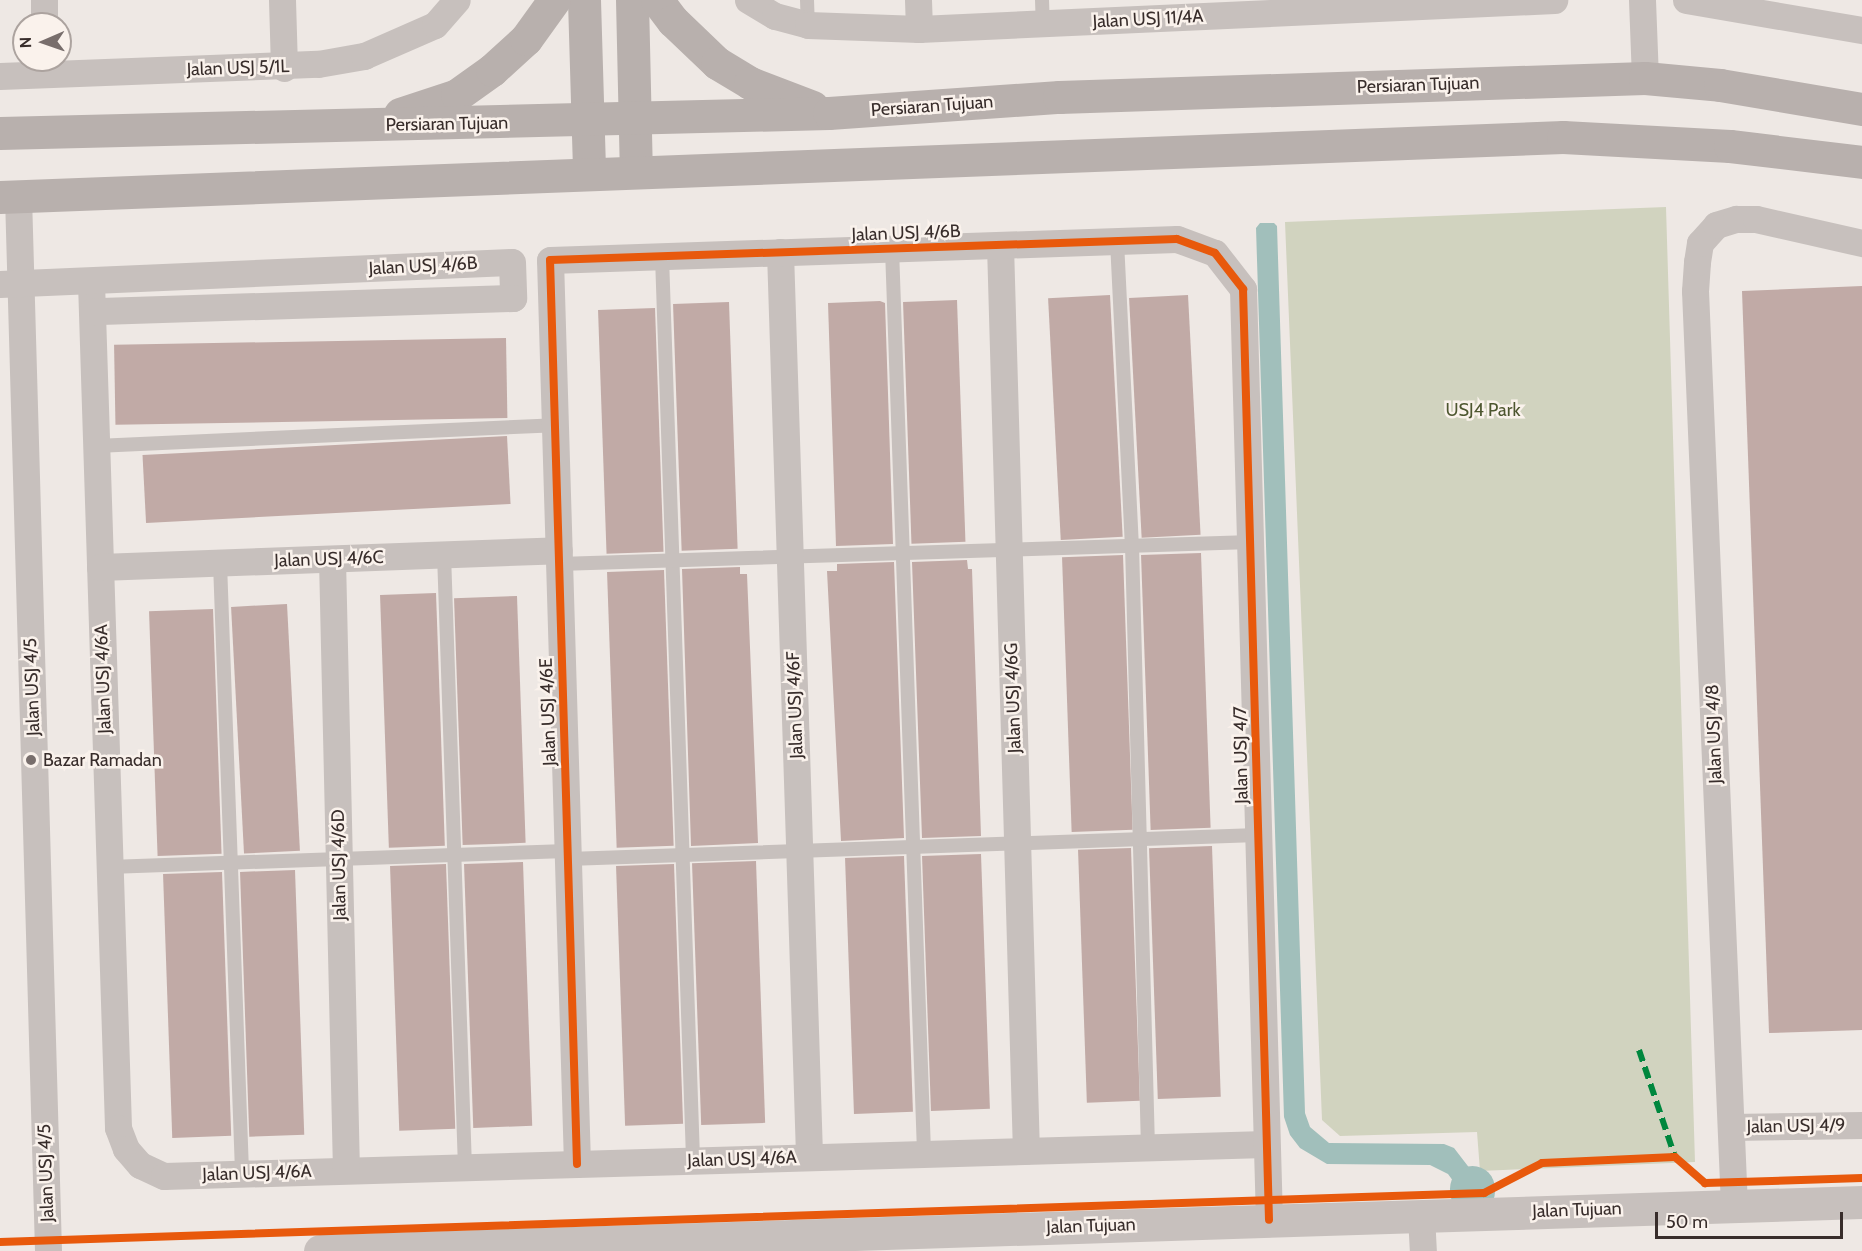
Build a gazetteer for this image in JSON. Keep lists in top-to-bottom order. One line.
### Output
{"streets":{"main road":["Persiaran Tujuan"],"street":["Jalan USJ 11/4A","Jalan USJ 5/1L","Jalan USJ 4/6B","Jalan USJ 4/6C","Jalan USJ 4/6A","Jalan USJ 4/5","Jalan USJ 4/6G","Jalan USJ 4/6F","Jalan USJ 4/6E","Jalan USJ 4/8","Jalan USJ 4/7","Jalan USJ 4/6D","Jalan USJ 4/9","Jalan Tujuan"]},"crossings":[["Jalan USJ 4/6B","Jalan USJ 4/6A"],["Jalan USJ 4/6B","Jalan USJ 4/5"],["Jalan USJ 4/6B","Jalan USJ 4/6G"],["Jalan USJ 4/6B","Jalan USJ 4/6F"],["Jalan USJ 4/6B","Jalan USJ 4/6E"],["Jalan USJ 4/6B","Jalan USJ 4/7"],["Jalan USJ 4/6C","Jalan USJ 4/6A"],["Jalan USJ 4/6C","Jalan USJ 4/6E"],["Jalan USJ 4/6C","Jalan USJ 4/6D"],["Jalan USJ 4/6A","Jalan USJ 4/6G"],["Jalan USJ 4/6A","Jalan USJ 4/6F"],["Jalan USJ 4/6A","Jalan USJ 4/6E"],["Jalan USJ 4/6A","Jalan USJ 4/7"],["Jalan USJ 4/6A","Jalan USJ 4/6D"],["Jalan USJ 4/8","Jalan USJ 4/9"],["Jalan USJ 4/8","Jalan Tujuan"],["Jalan USJ 4/7","Jalan Tujuan"]],"parks":["USJ4 Park"],"places":["Bazar Ramadan"],"scale_bar":"50 m","north":"left"}
